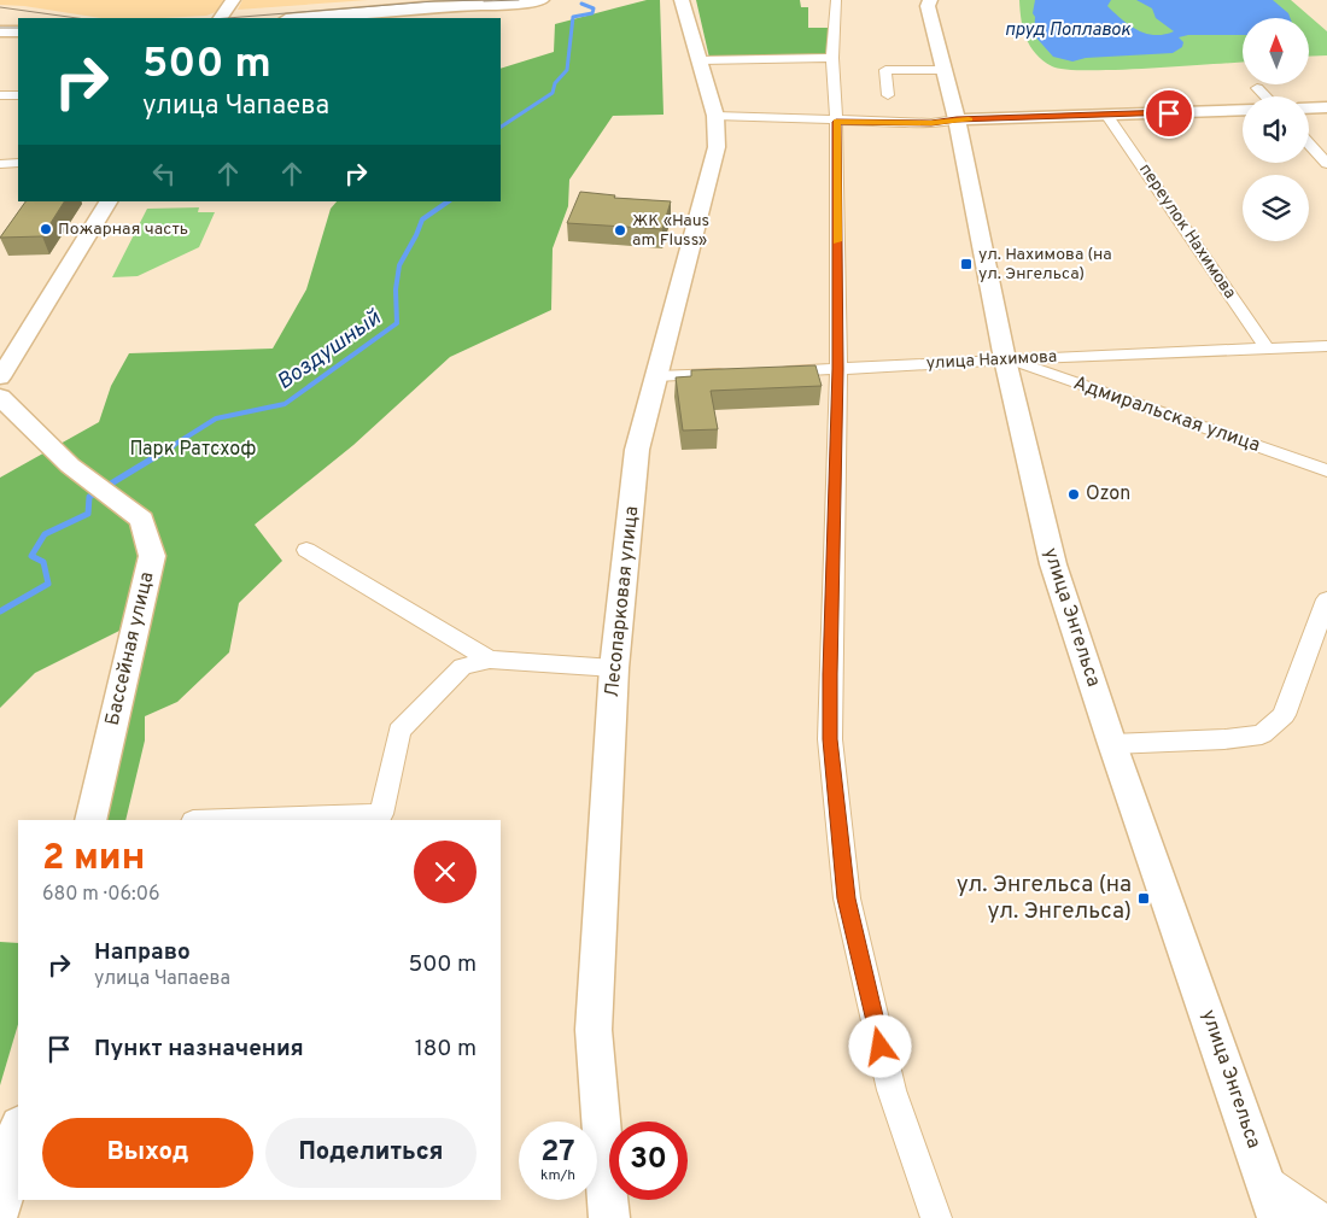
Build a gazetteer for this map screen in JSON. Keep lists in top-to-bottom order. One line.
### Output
{"streets":{"street":["переулок Нахимова","улица Нахимова","Адмиральская улица","Лесопарковая улица","улица Энгельса","Бассейная улица"]},"crossings":[["переулок Нахимова","улица Нахимова"],["улица Нахимова","Адмиральская улица"],["улица Нахимова","улица Энгельса"],["Адмиральская улица","улица Энгельса"]],"water":["пруд Поплавок","Воздушный"],"parks":["Парк Ратсхоф"],"places":{"other":["Пожарная часть","ЖК «Haus am Fluss»","Ozon"],"transit":["ул. Нахимова (на ул. Энгельса)","ул. Энгельса (на ул. Энгельса)"]},"north":"top","page":{"turn":["500 m","улица Чапаева"],"heading":["2 мин","680 m · 06:06"],"list":[{"name":"Направо","note":"улица Чапаева","value":"500 m"},{"name":"Пункт назначения","value":"180 m"}],"buttons":["Выход","Поделиться"],"speed":"27 km/h","limit":"30"}}
